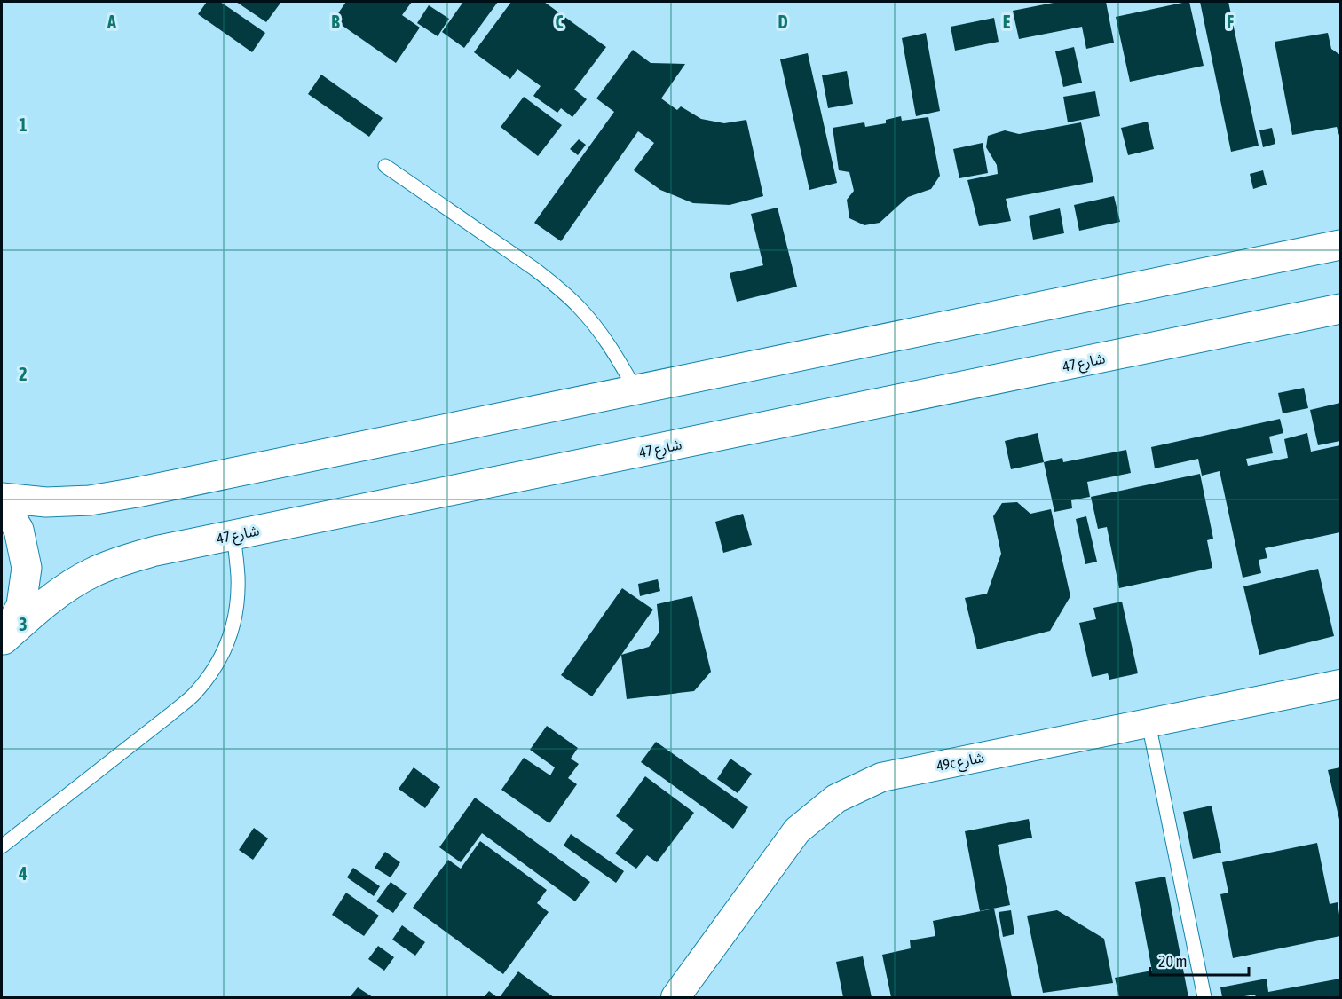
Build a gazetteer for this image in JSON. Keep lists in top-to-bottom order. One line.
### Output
{"streets":{"street":["شارع 47","49c شارع"]},"scale_bar":"20 m","grid":{"columns":["A","B","C","D","E","F"],"rows":["1","2","3","4"]}}
